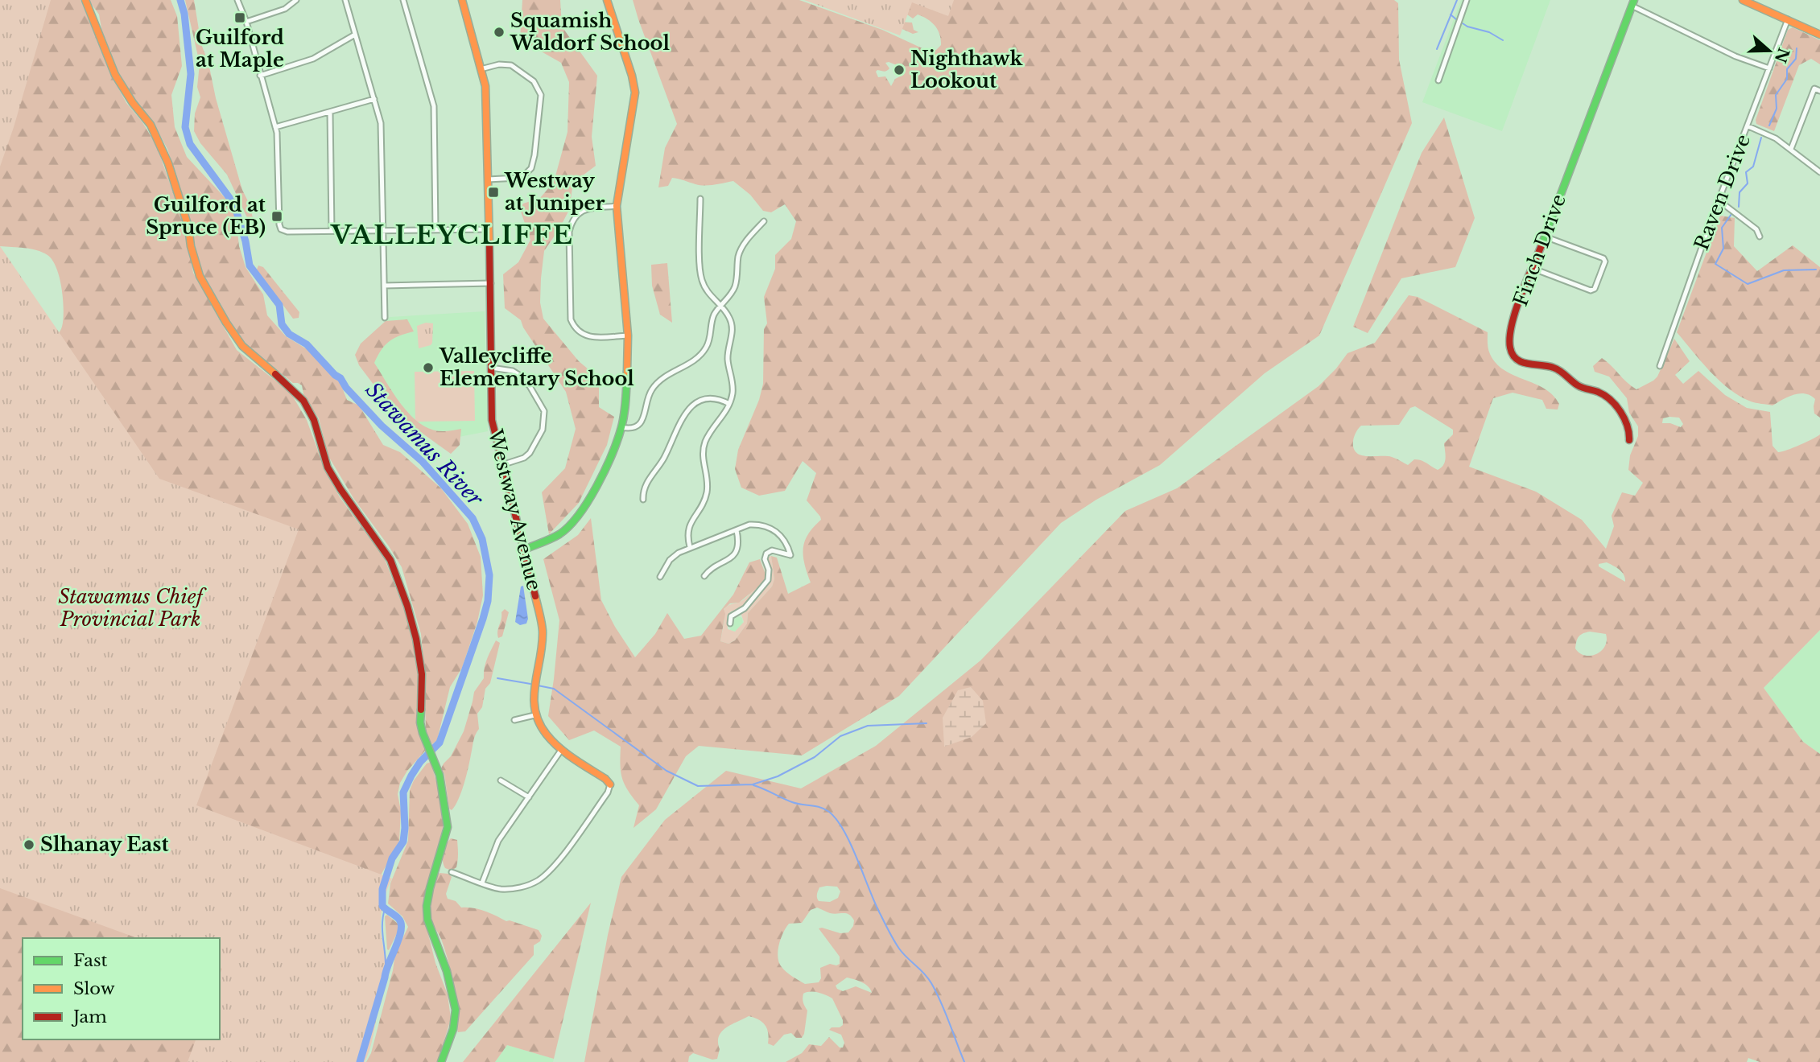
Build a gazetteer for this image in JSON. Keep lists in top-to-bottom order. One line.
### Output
{"streets":{"street":["Raven Drive","Finch Drive","Westway Avenue"]},"districts":["VALLEYCLIFFE"],"water":["Stawamus River"],"parks":["Stawamus Chief Provincial Park"],"places":{"transit":["Guilford at Maple","Westway at Juniper","Guilford at Spruce (EB)"],"other":["Squamish Waldorf School","Nighthawk Lookout","Valleycliffe Elementary School","Slhanay East"]},"legend":["Fast","Slow","Jam"],"north":"right"}
